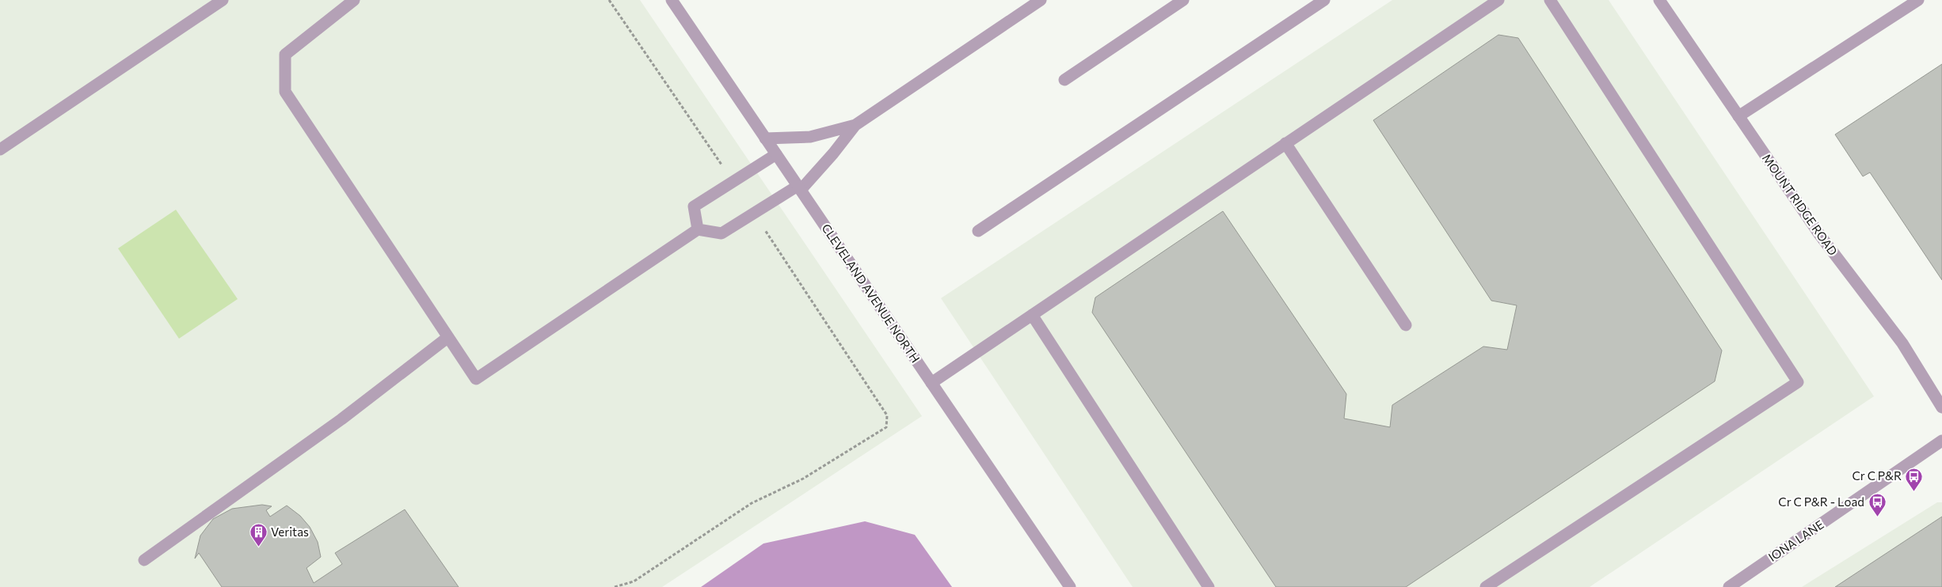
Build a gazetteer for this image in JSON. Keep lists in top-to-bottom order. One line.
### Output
{"streets":{"street":["MOUNT RIDGE ROAD","CLEVELAND AVENUE NORTH","IONA LANE"]},"places":{"bus stop":["Cr C P&R","Cr C P&R - Load"],"building":["Veritas"]}}
